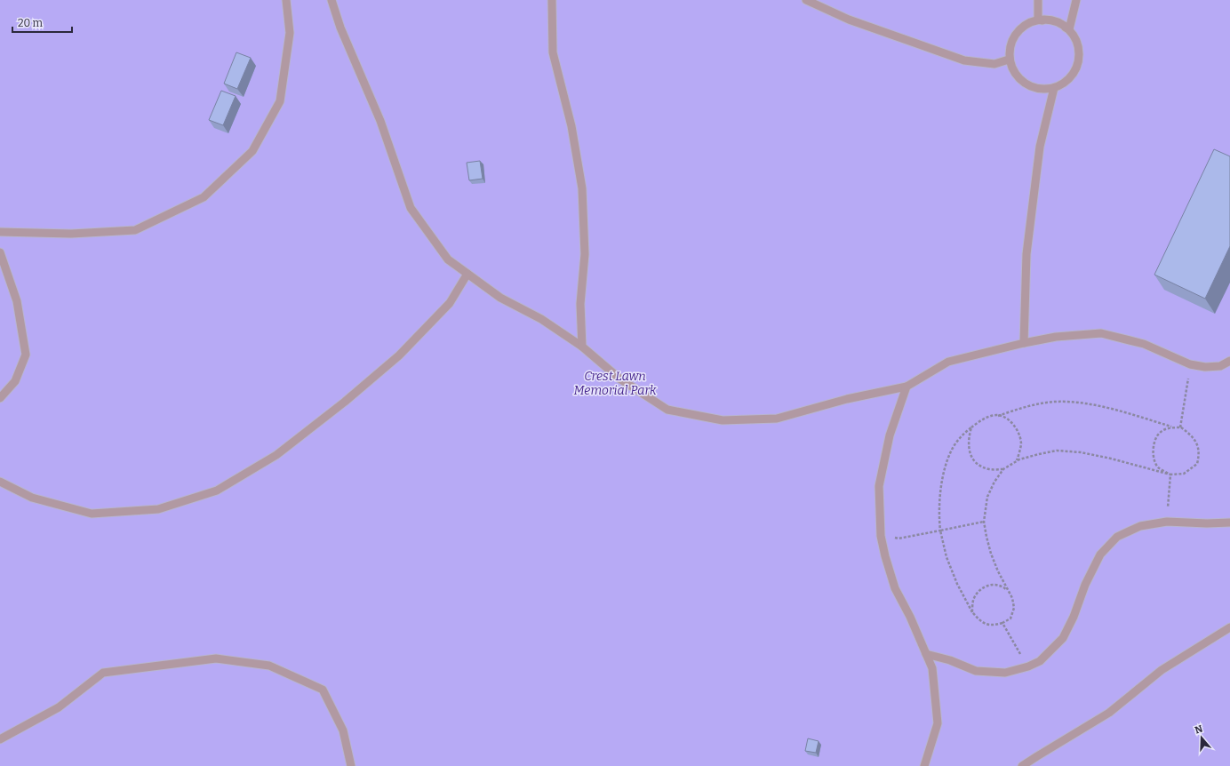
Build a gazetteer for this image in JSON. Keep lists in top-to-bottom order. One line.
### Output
{"parks":["Crest Lawn Memorial Park"],"scale_bar":"20 m","north":"top"}
